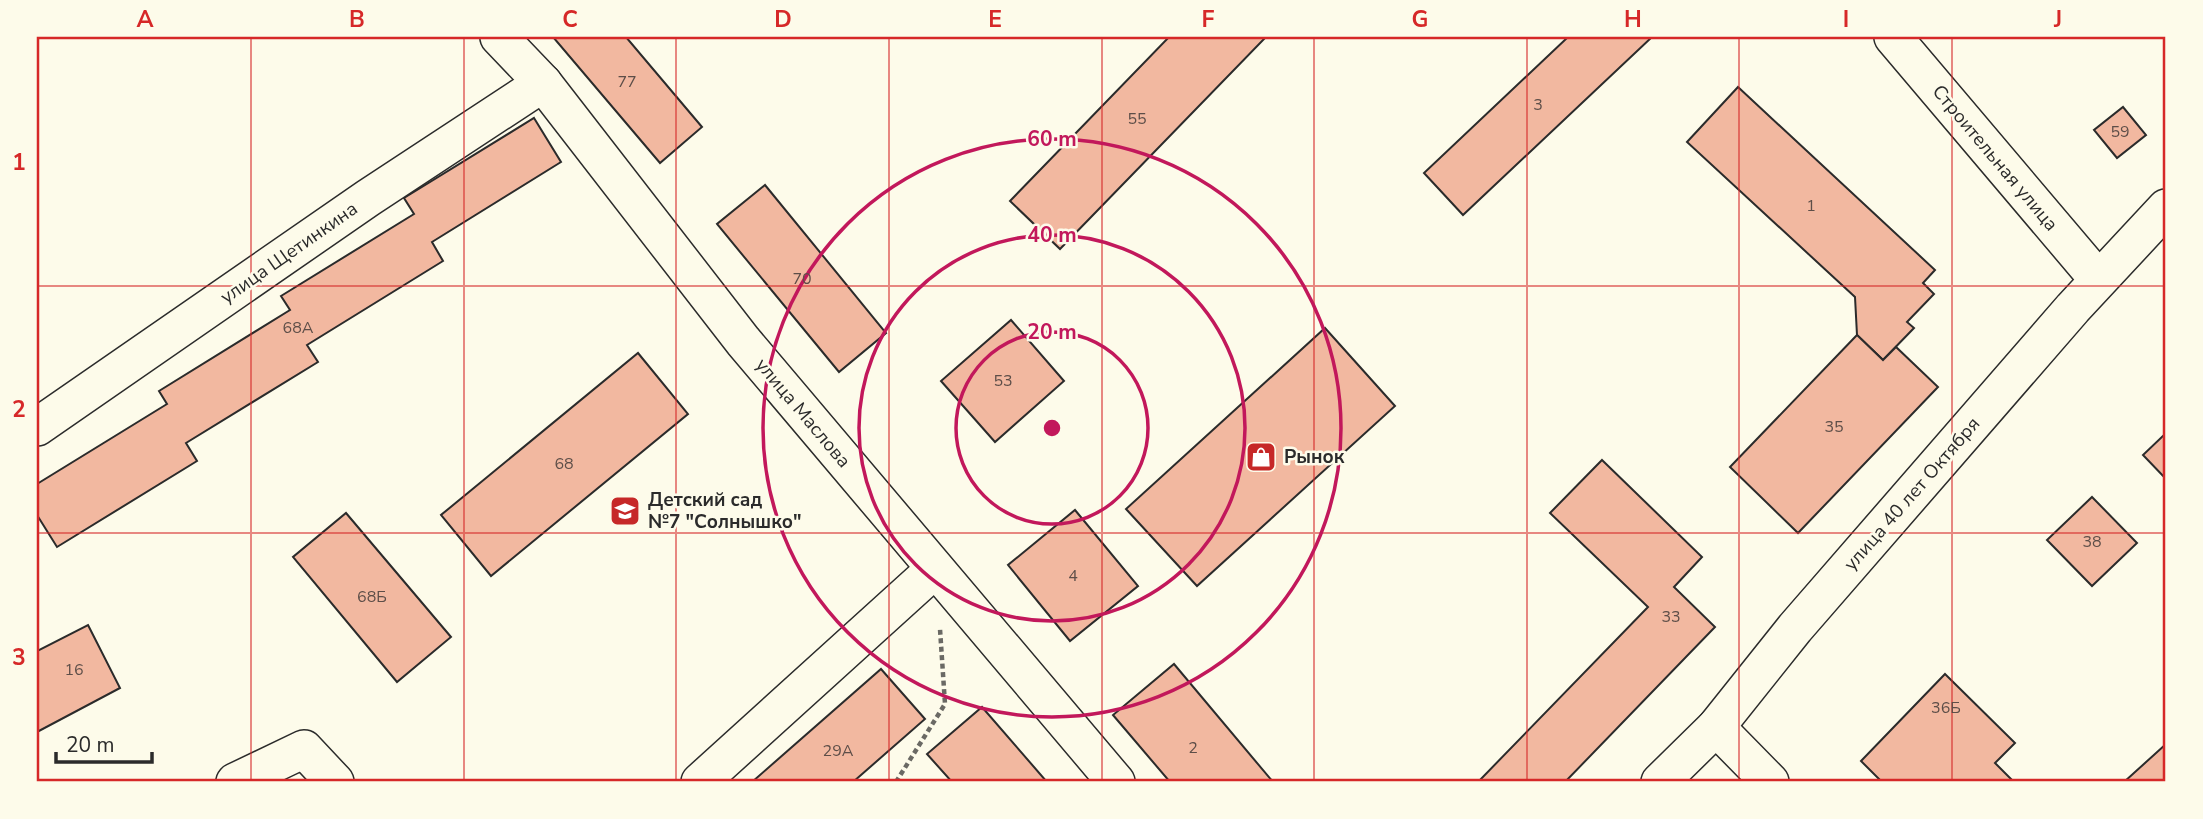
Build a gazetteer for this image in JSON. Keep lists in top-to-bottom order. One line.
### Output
{"streets":{"street":["Строительная улица","улица Щетинкина","улица Маслова","улица 40 лет Октября"]},"crossings":[["Строительная улица","улица 40 лет Октября"],["улица Щетинкина","улица Маслова"]],"places":{"shop":["Рынок"],"school or university":["Детский сад №7 \"Солнышко\""]},"house_numbers":["77","3","55","59","1","70","68А","53","35","68","38","4","68Б","33","16","36Б","2","29А"],"scale_bar":"20 m","grid":{"columns":["A","B","C","D","E","F","G","H","I","J"],"rows":["1","2","3"]},"rings":["60 m","40 m","20 m"]}
